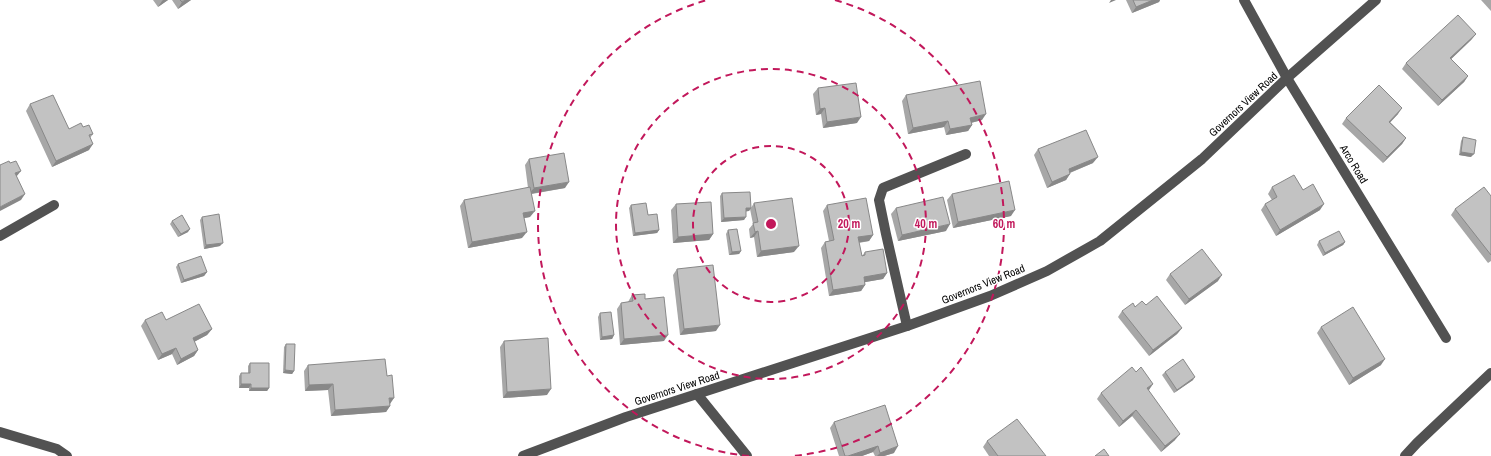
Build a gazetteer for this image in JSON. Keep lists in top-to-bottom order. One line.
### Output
{"streets":{"street":["Governors View Road","Arco Road"]},"crossings":[["Governors View Road","Arco Road"]],"rings":["20 m","40 m","60 m"]}
